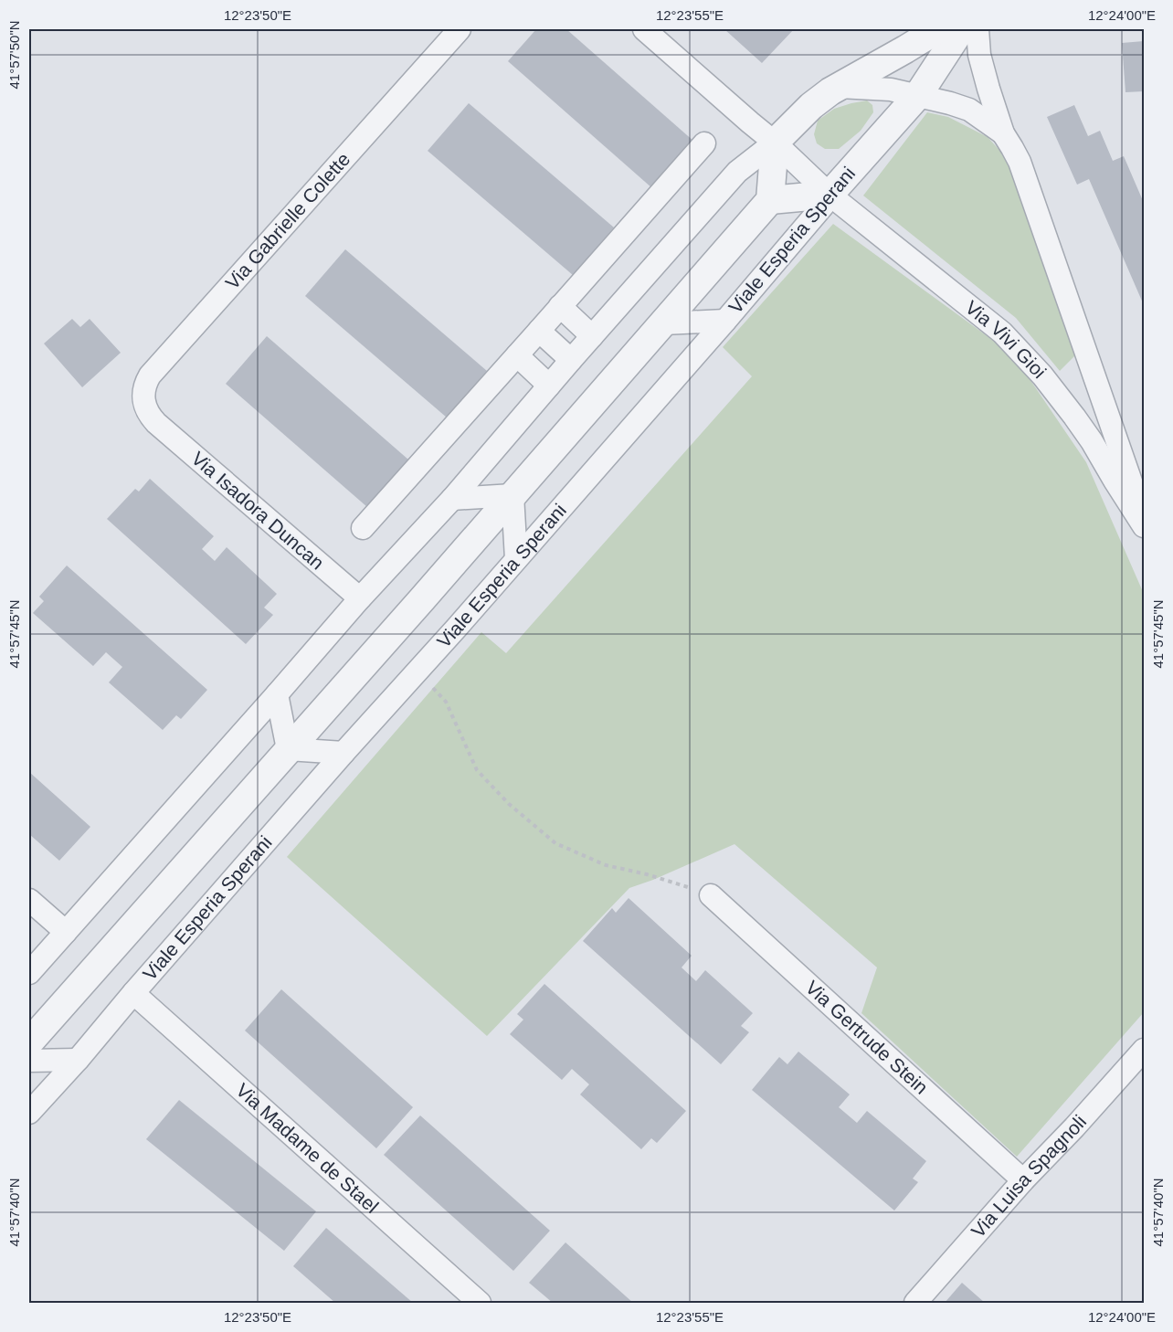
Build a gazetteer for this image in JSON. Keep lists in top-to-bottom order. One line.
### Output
{"streets":{"street":["Via Gabrielle Colette","Viale Esperia Sperani","Via Vivi Gioi","Via Isadora Duncan","Via Gertrude Stein","Via Madame de Stael","Via Luisa Spagnoli"]},"crossings":[["Via Gabrielle Colette","Via Isadora Duncan"],["Viale Esperia Sperani","Via Vivi Gioi"],["Viale Esperia Sperani","Via Madame de Stael"],["Via Gertrude Stein","Via Luisa Spagnoli"]],"coordinates":["12°23'50\"E","12°23'55\"E","12°24'00\"E","41°57'50\"N","41°57'45\"N","41°57'40\"N"]}
